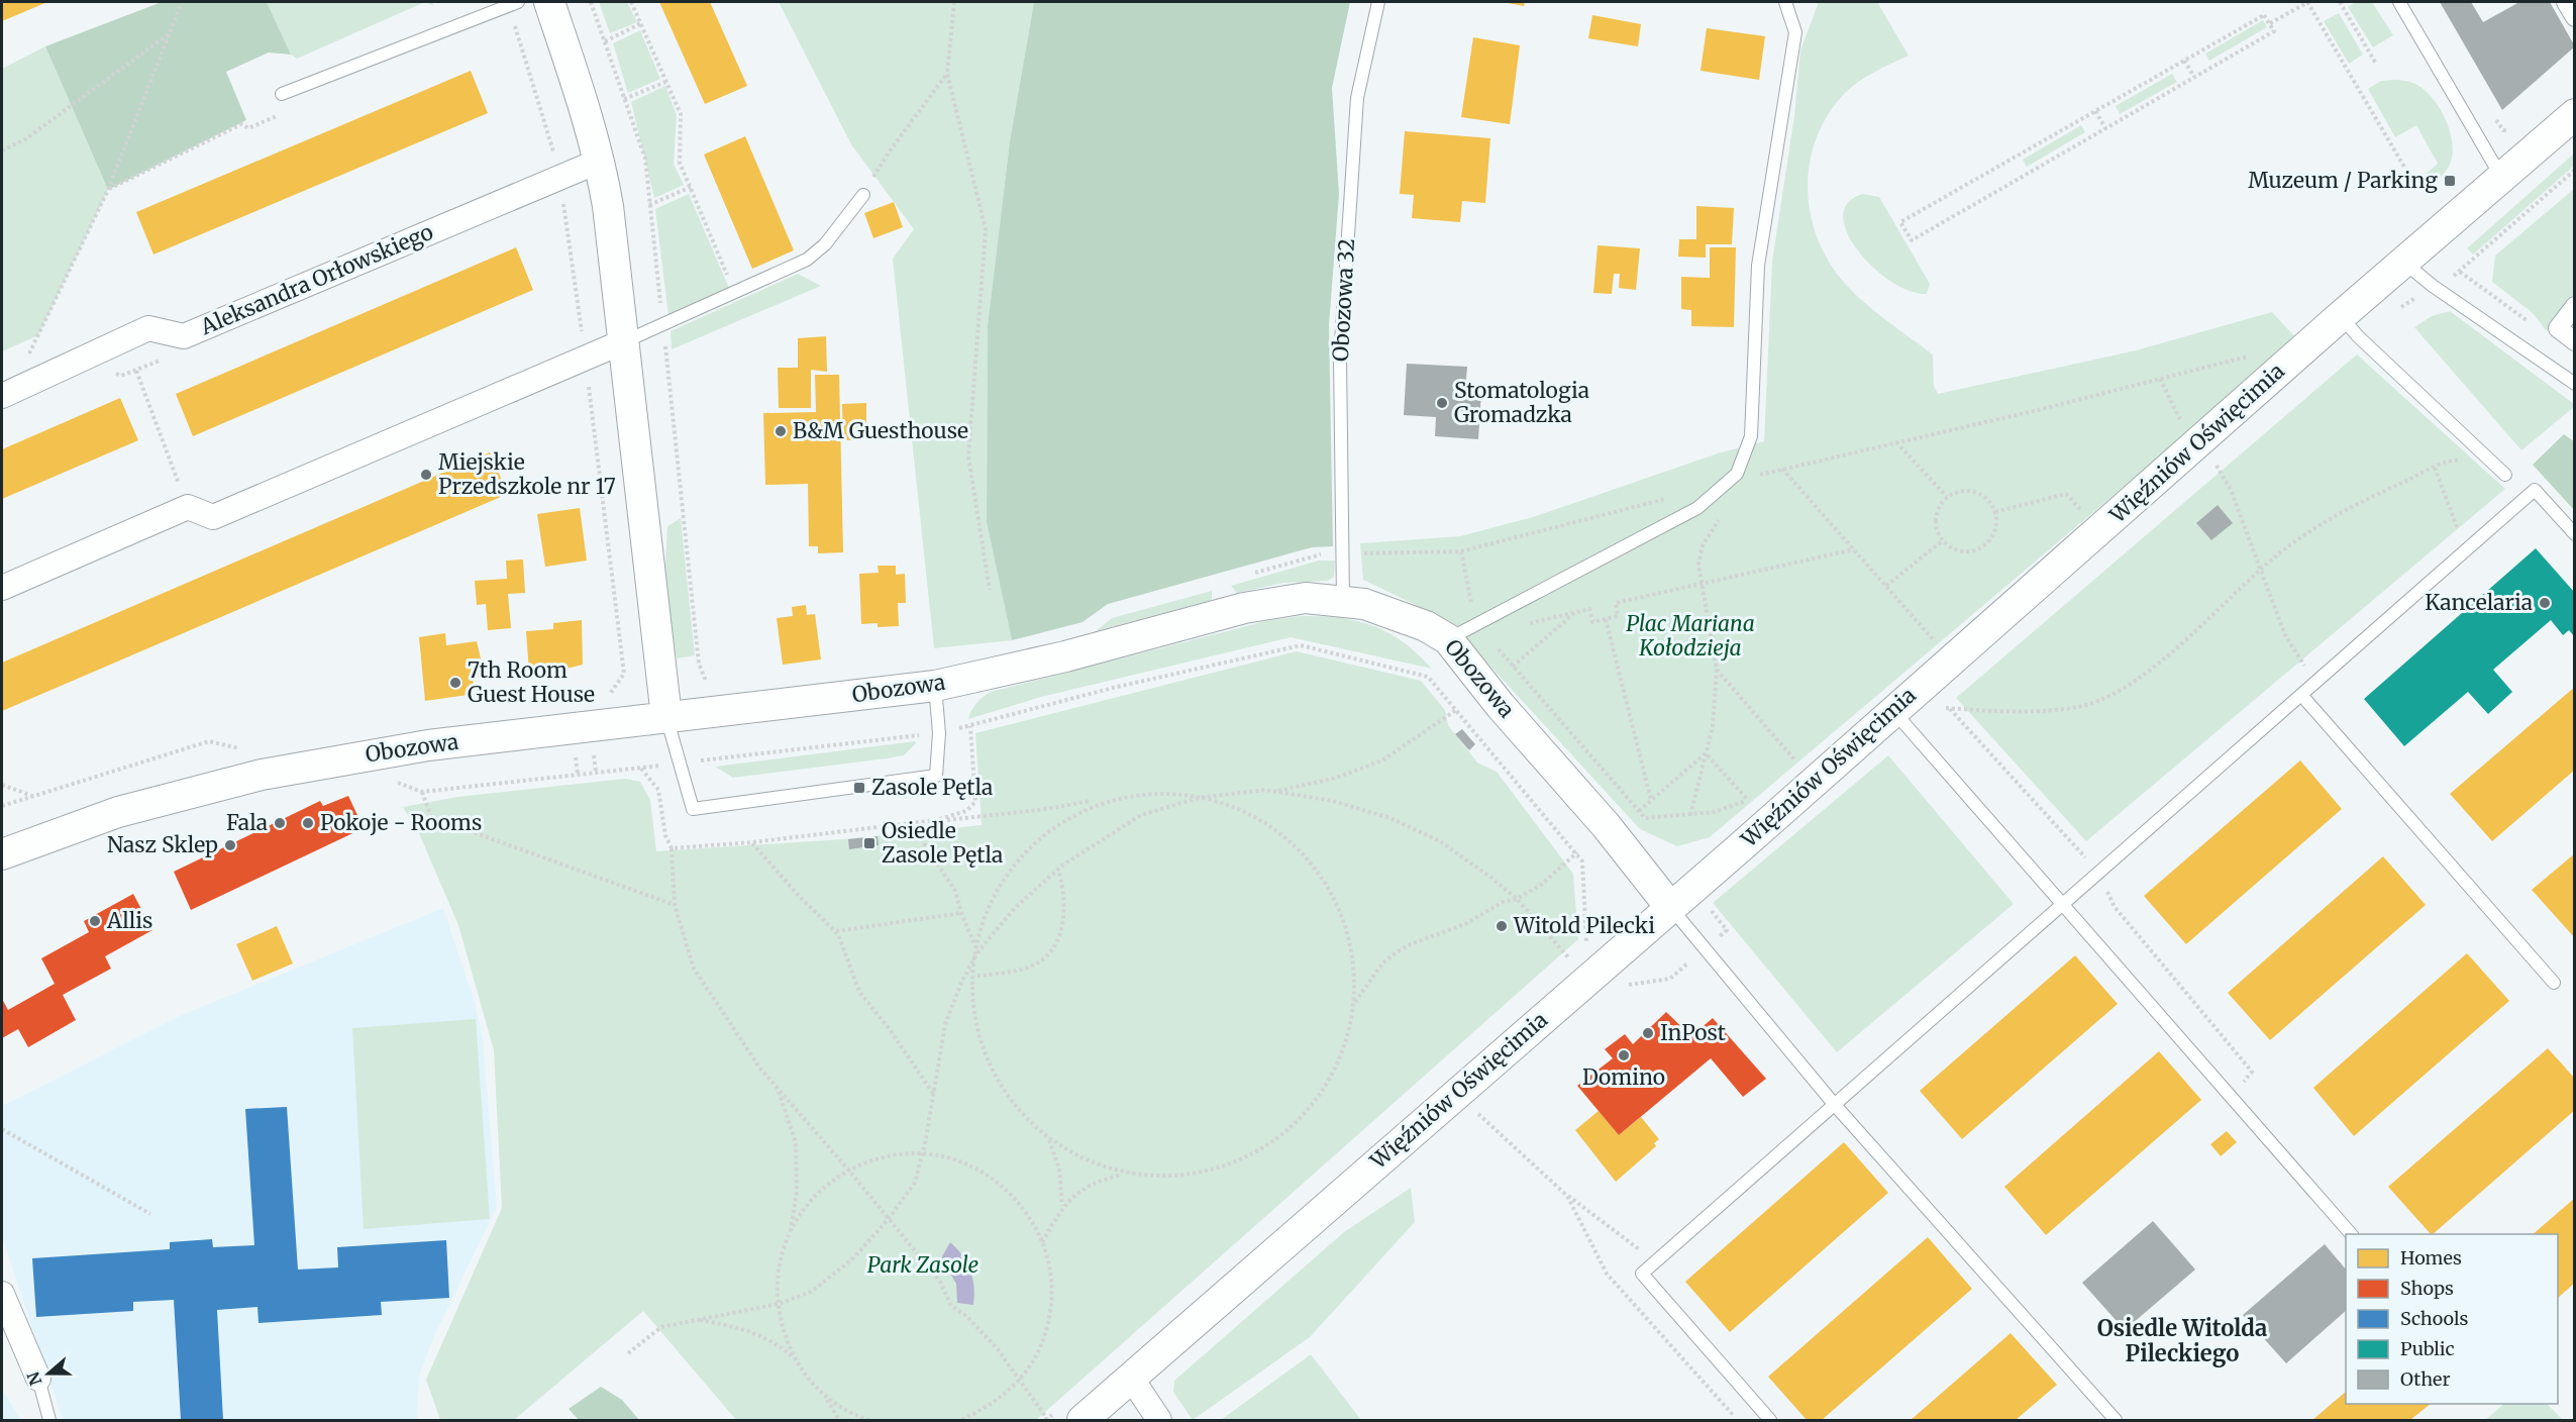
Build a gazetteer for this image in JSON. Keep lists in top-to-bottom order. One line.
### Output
{"streets":{"street":["Aleksandra Orłowskiego","Więźniów Oświęcimia","Obozowa"],"lane":["Obozowa 32"]},"crossings":[["Obozowa 32","Obozowa"],["Więźniów Oświęcimia","Obozowa"]],"districts":["Osiedle Witolda Pileckiego"],"parks":["Plac Mariana Kołodzieja","Park Zasole"],"places":{"transit":["Muzeum / Parking","Zasole Pętla","Osiedle Zasole Pętla"],"other":["Stomatologia Gromadzka","B&M Guesthouse","Miejskie Przedszkole nr 17","Kancelaria","7th Room Guest House","Fala","Pokoje - Rooms","Nasz Sklep","Allis","Witold Pilecki","InPost","Domino"]},"legend":["Homes","Shops","Schools","Public","Other"],"north":"left"}
